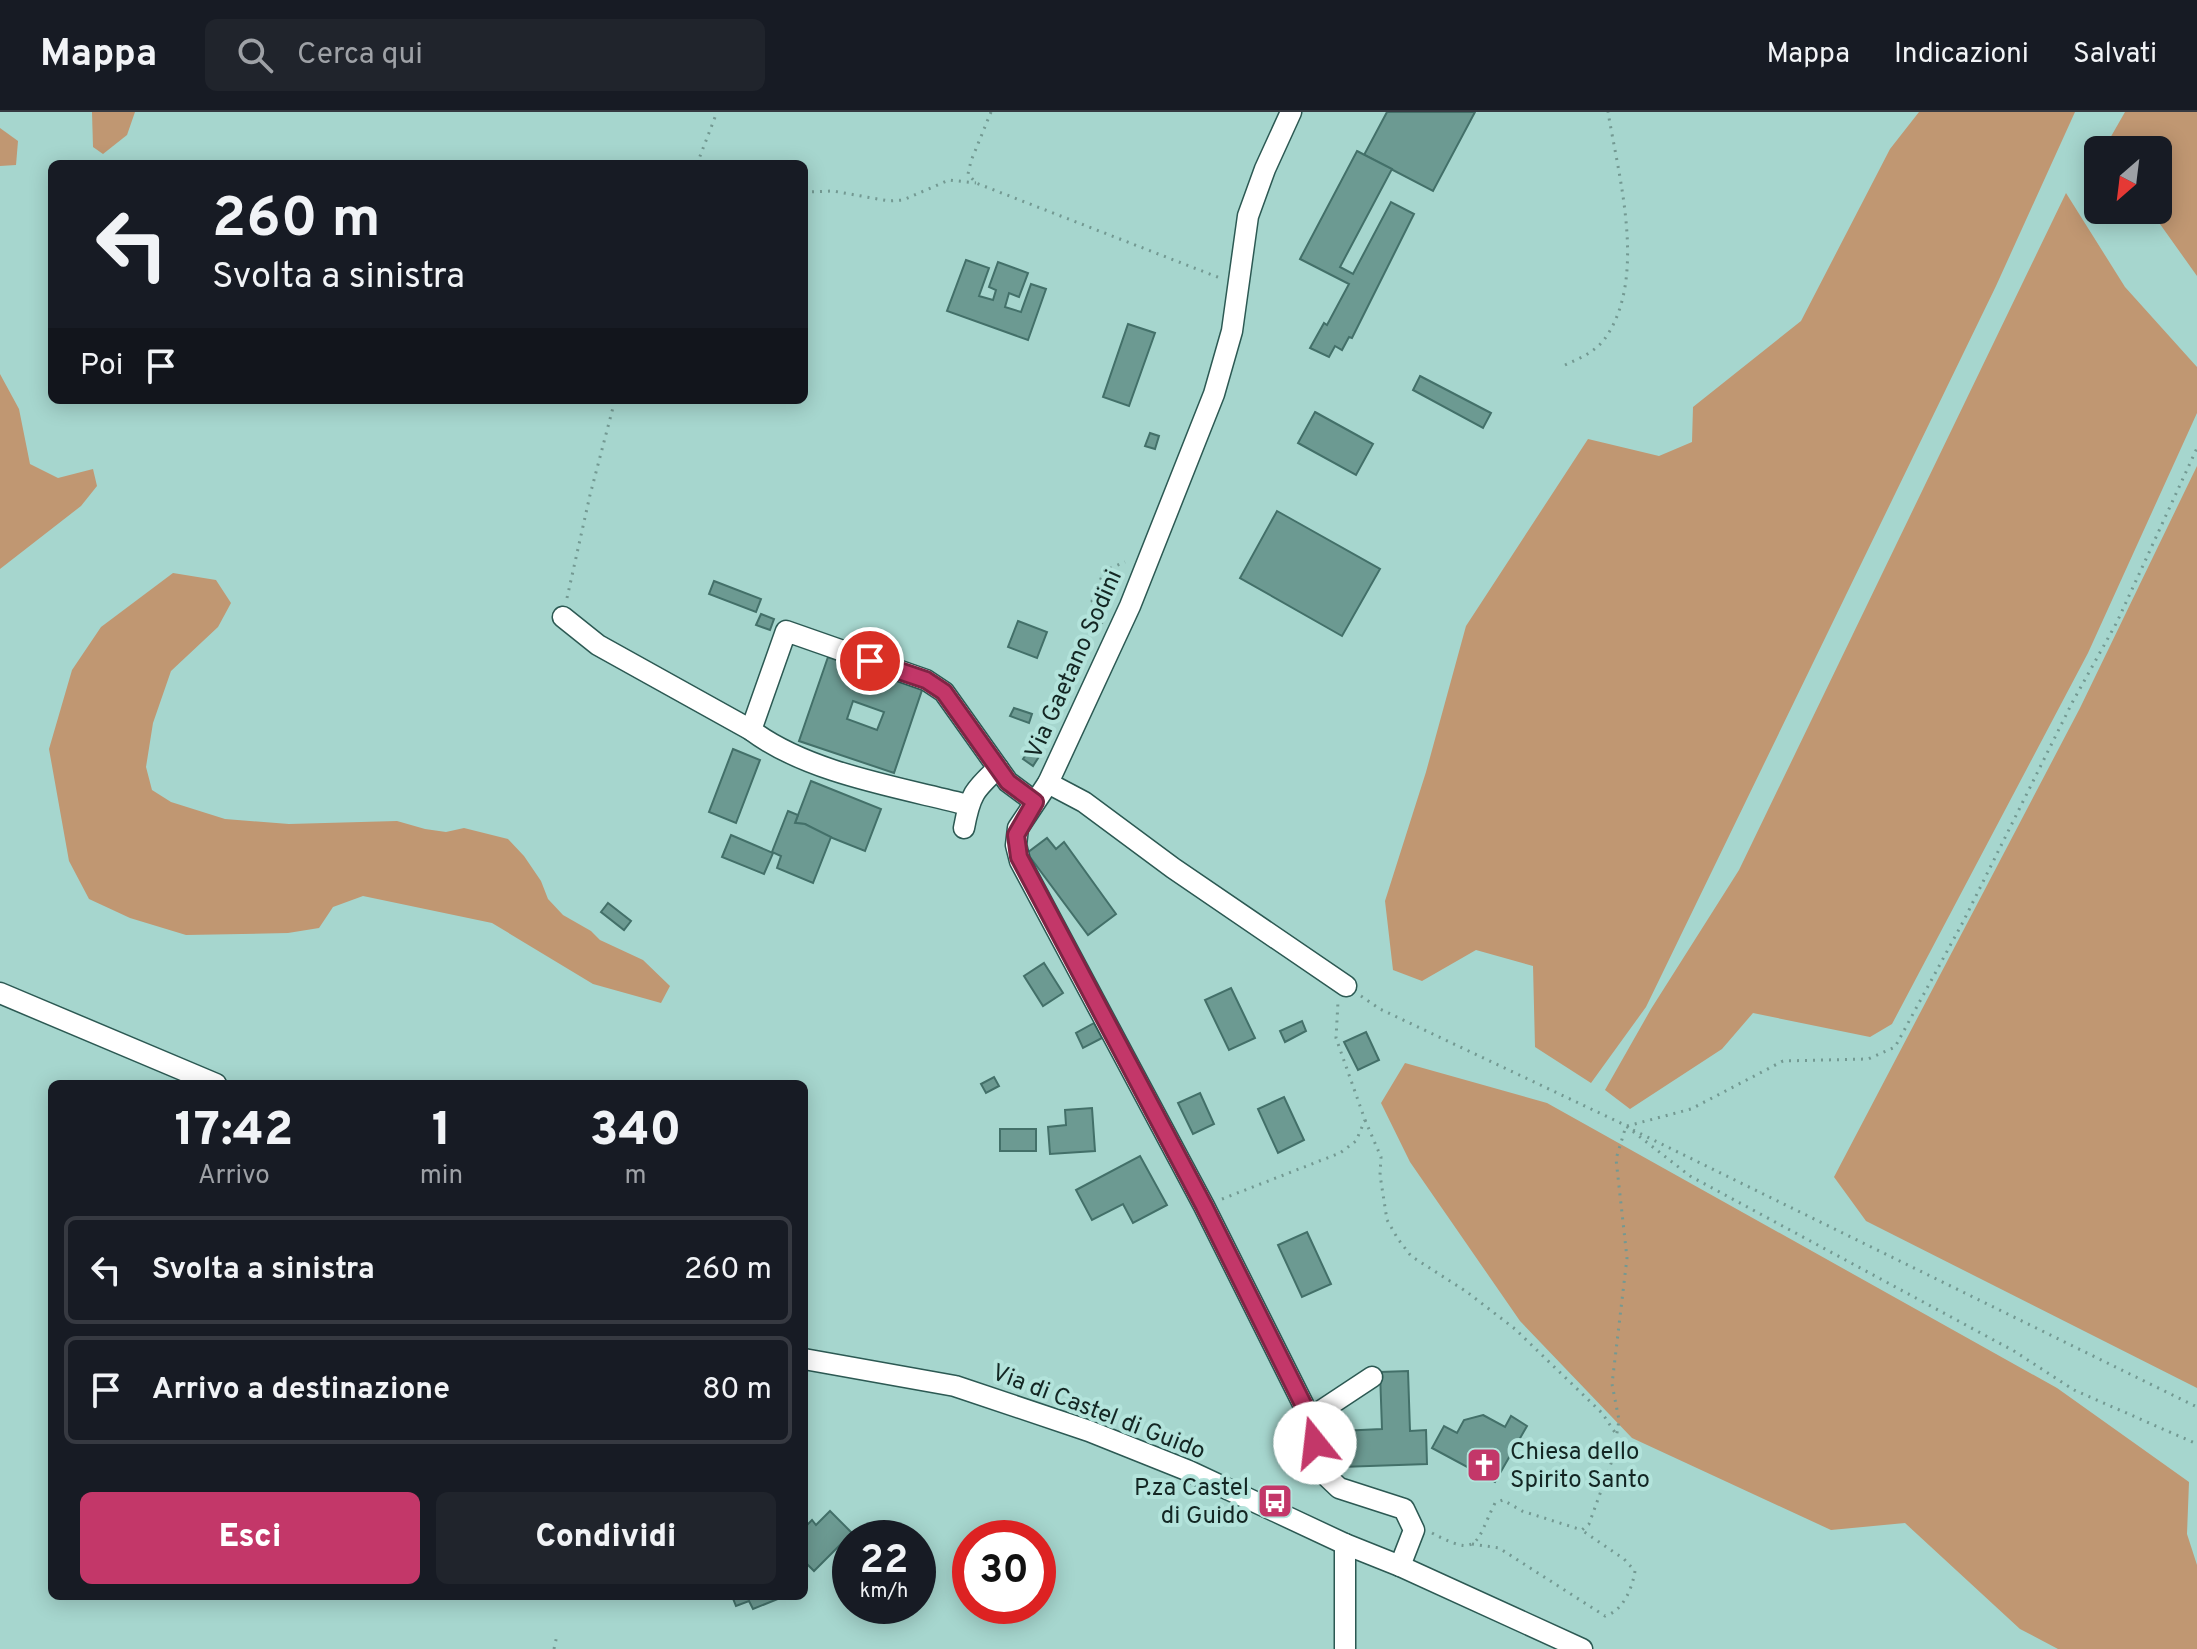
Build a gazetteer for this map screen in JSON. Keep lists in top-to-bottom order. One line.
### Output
{"streets":{"street":["Via Gaetano Sodini","Via di Castel di Guido"]},"places":{"church":["Chiesa dello Spirito Santo"],"bus stop":["P.za Castel di Guido"]},"north":"bottom left","page":{"header":"Mappa","search":"Cerca qui","nav":["Mappa","Indicazioni","Salvati"],"turn":["260 m","Svolta a sinistra"],"then":"Poi","eta":["17:42","Arrivo","1","min","340","m"],"list":[{"name":"Svolta a sinistra","value":"260 m"},{"name":"Arrivo a destinazione","value":"80 m"}],"buttons":["Esci","Condividi"],"speed":"22 km/h","limit":"30"}}
